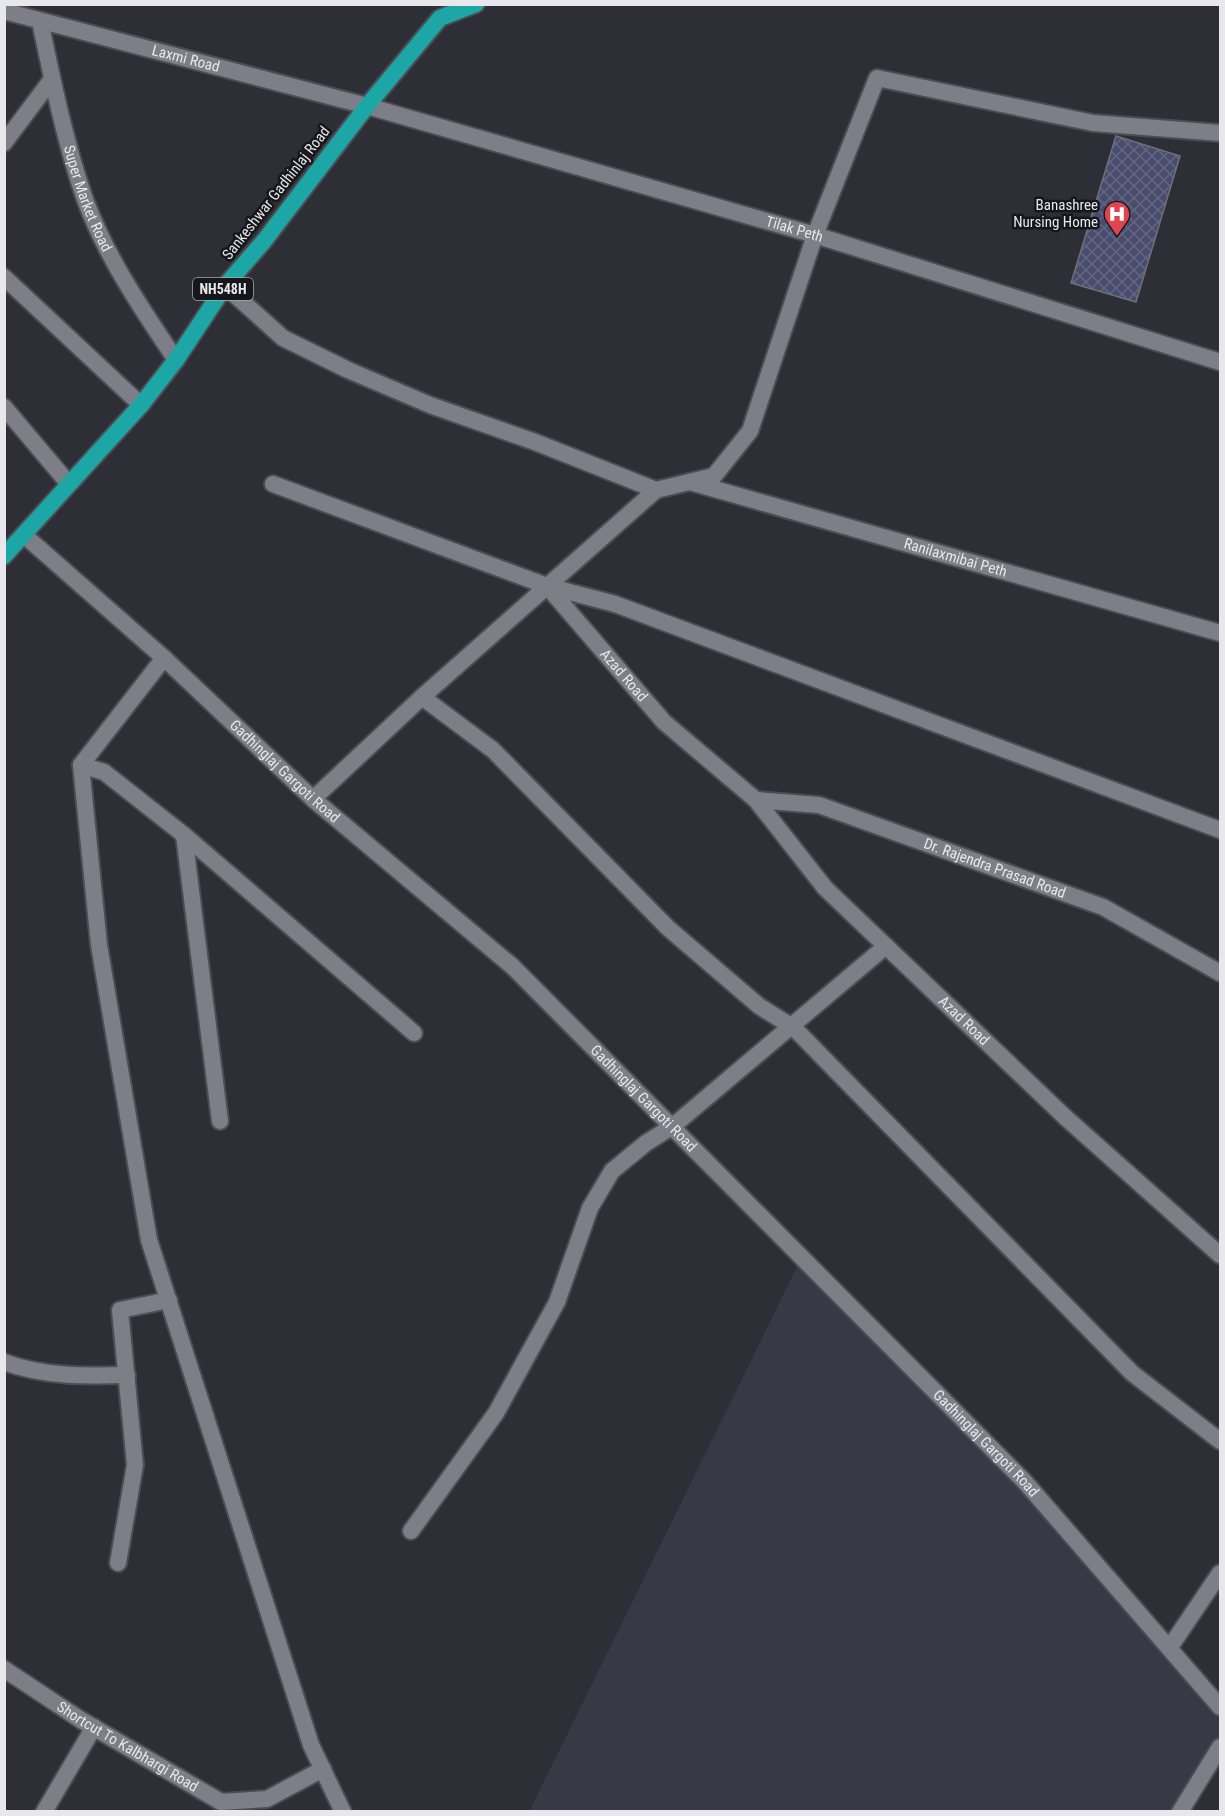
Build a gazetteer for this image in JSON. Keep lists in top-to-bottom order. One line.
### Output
{"streets":{"highway":["Sankeshwar Gadhinlaj Road","NH548H"],"street":["Laxmi Road","Super Market Road","Tilak Peth","Ranilaxmibai Peth","Azad Road","Gadhinglaj Gargoti Road","Dr. Rajendra Prasad Road","Shortcut To Kalbhargi Road"]},"crossings":[["Laxmi Road","Sankeshwar Gadhinlaj Road"],["Laxmi Road","Super Market Road"],["Laxmi Road","Tilak Peth"],["Sankeshwar Gadhinlaj Road","Super Market Road"],["Sankeshwar Gadhinlaj Road","Tilak Peth"],["Sankeshwar Gadhinlaj Road","Gadhinglaj Gargoti Road"],["Azad Road","Dr. Rajendra Prasad Road"]],"places":{"hospital":["Banashree Nursing Home"]}}
